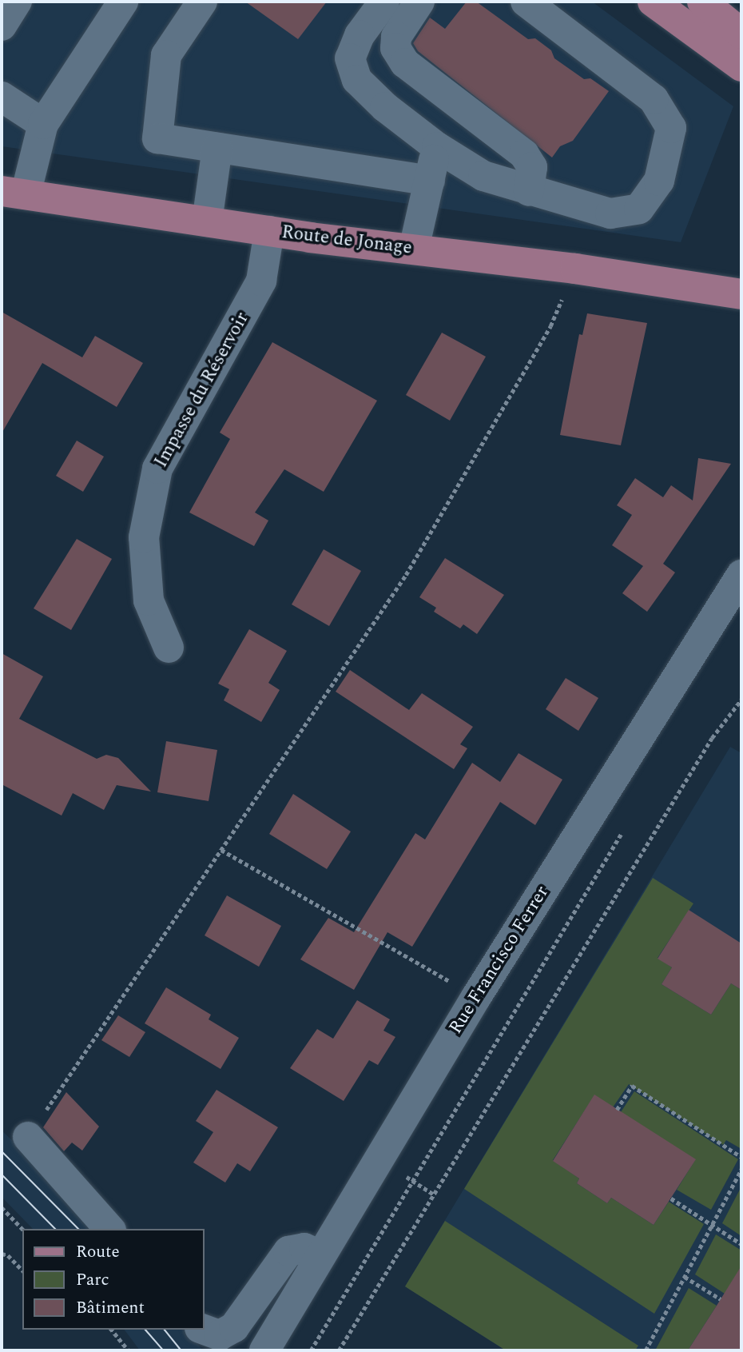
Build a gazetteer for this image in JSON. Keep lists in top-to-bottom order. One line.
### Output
{"streets":{"main road":["Route de Jonage"],"street":["Impasse du Réservoir","Rue Francisco Ferrer"]},"crossings":[["Route de Jonage","Impasse du Réservoir"]],"legend":["Route","Parc","Bâtiment"]}
